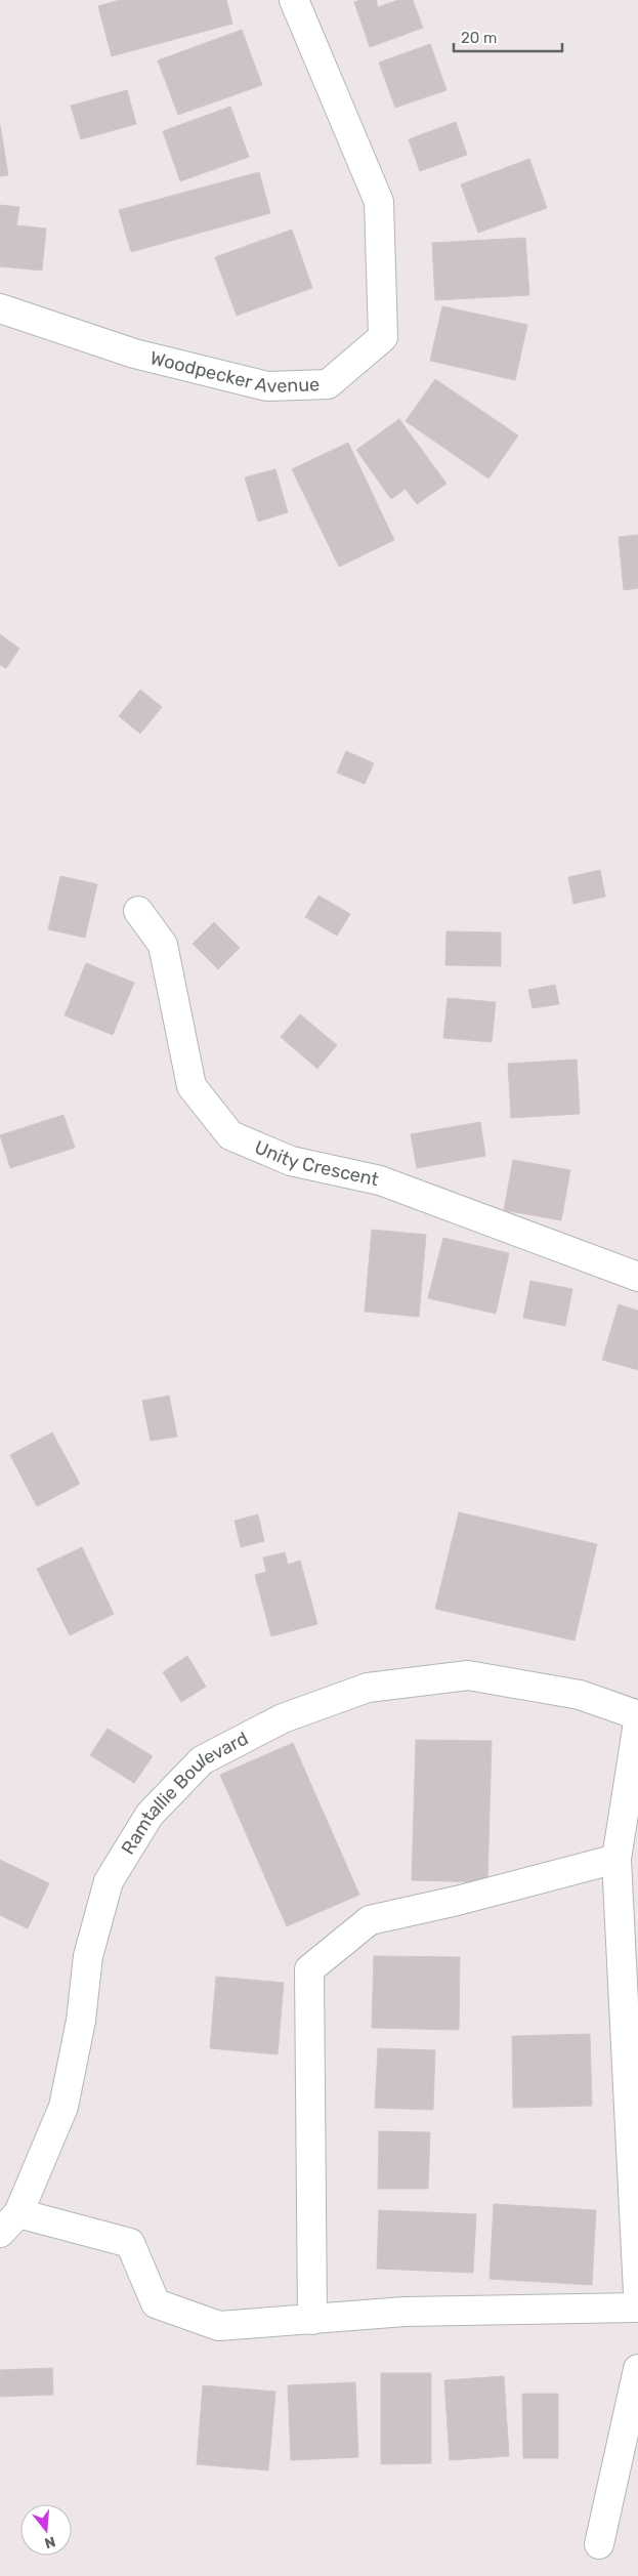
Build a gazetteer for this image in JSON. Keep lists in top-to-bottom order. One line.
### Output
{"streets":{"street":["Woodpecker Avenue","Unity Crescent","Ramtallie Boulevard"]},"scale_bar":"20 m","north":"bottom"}
